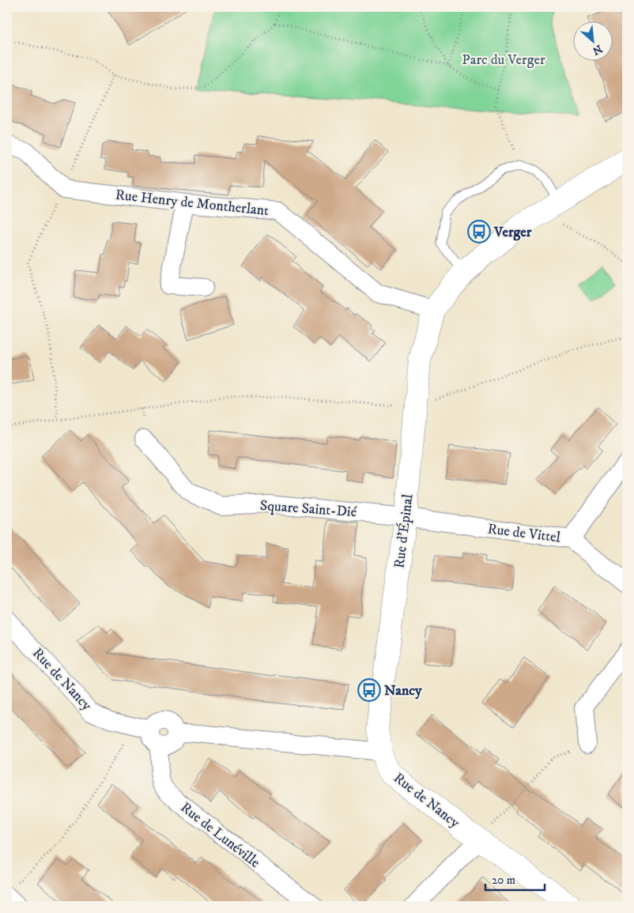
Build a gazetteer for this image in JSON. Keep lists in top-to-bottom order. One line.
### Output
{"streets":{"street":["Rue Henry de Montherlant","Square Saint-Dié","Rue d’Épinal","Rue de Vittel","Rue de Nancy","Rue de Lunéville"]},"crossings":[["Rue Henry de Montherlant","Rue d’Épinal"],["Square Saint-Dié","Rue d’Épinal"],["Square Saint-Dié","Rue de Vittel"],["Rue d’Épinal","Rue de Vittel"],["Rue d’Épinal","Rue de Nancy"],["Rue de Nancy","Rue de Lunéville"]],"parks":["Parc du Verger"],"places":{"bus stop":["Verger","Nancy"]},"scale_bar":"20 m","north":"bottom right"}
